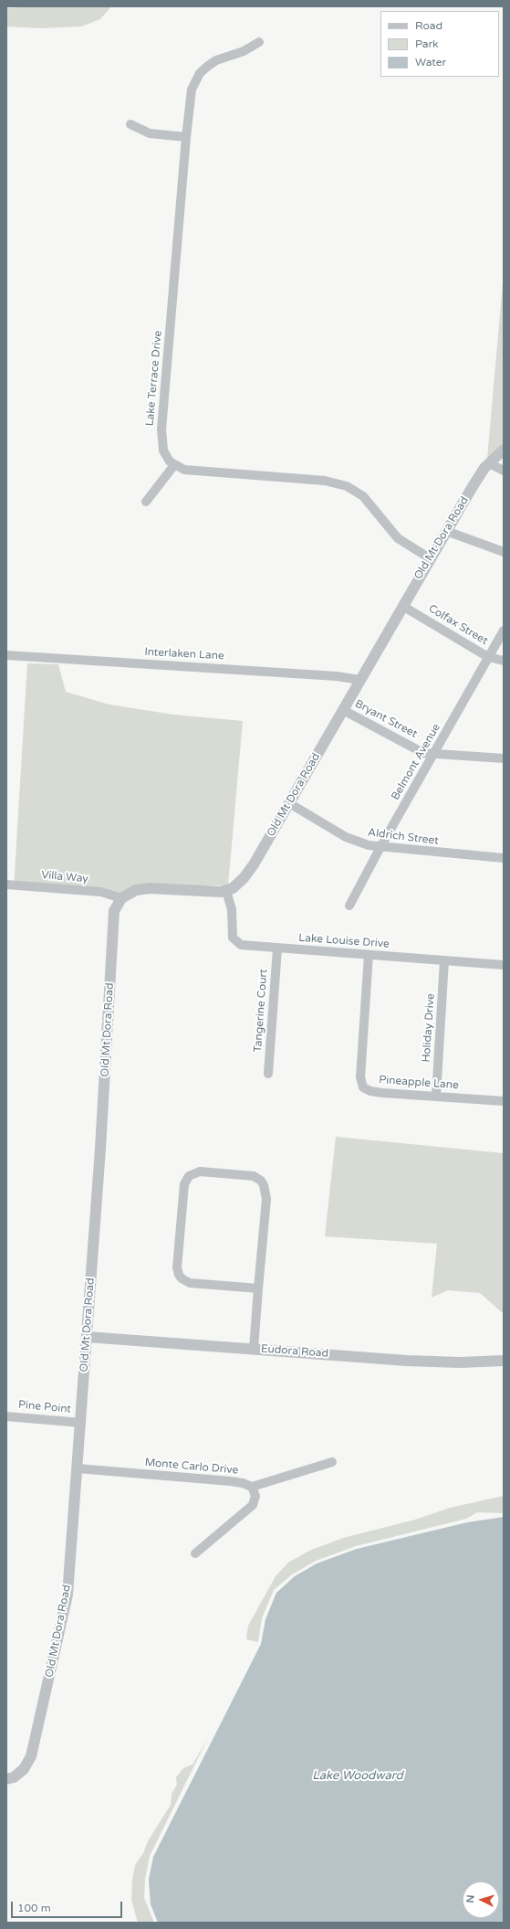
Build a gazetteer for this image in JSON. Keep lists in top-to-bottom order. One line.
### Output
{"streets":{"street":["Lake Terrace Drive","Old Mt Dora Road","Colfax Street","Interlaken Lane","Bryant Street","Belmont Avenue","Aldrich Street","Villa Way","Lake Louise Drive","Tangerine Court","Holiday Drive","Pineapple Lane","Eudora Road","Pine Point","Monte Carlo Drive"]},"crossings":[["Old Mt Dora Road","Colfax Street"],["Old Mt Dora Road","Interlaken Lane"],["Old Mt Dora Road","Bryant Street"],["Old Mt Dora Road","Aldrich Street"],["Old Mt Dora Road","Villa Way"],["Old Mt Dora Road","Lake Louise Drive"],["Old Mt Dora Road","Eudora Road"],["Old Mt Dora Road","Pine Point"],["Old Mt Dora Road","Monte Carlo Drive"],["Colfax Street","Belmont Avenue"],["Bryant Street","Belmont Avenue"],["Belmont Avenue","Aldrich Street"],["Lake Louise Drive","Tangerine Court"],["Lake Louise Drive","Holiday Drive"],["Lake Louise Drive","Pineapple Lane"],["Holiday Drive","Pineapple Lane"]],"water":["Lake Woodward"],"legend":["Road","Park","Water"],"scale_bar":"100 m","north":"left"}
